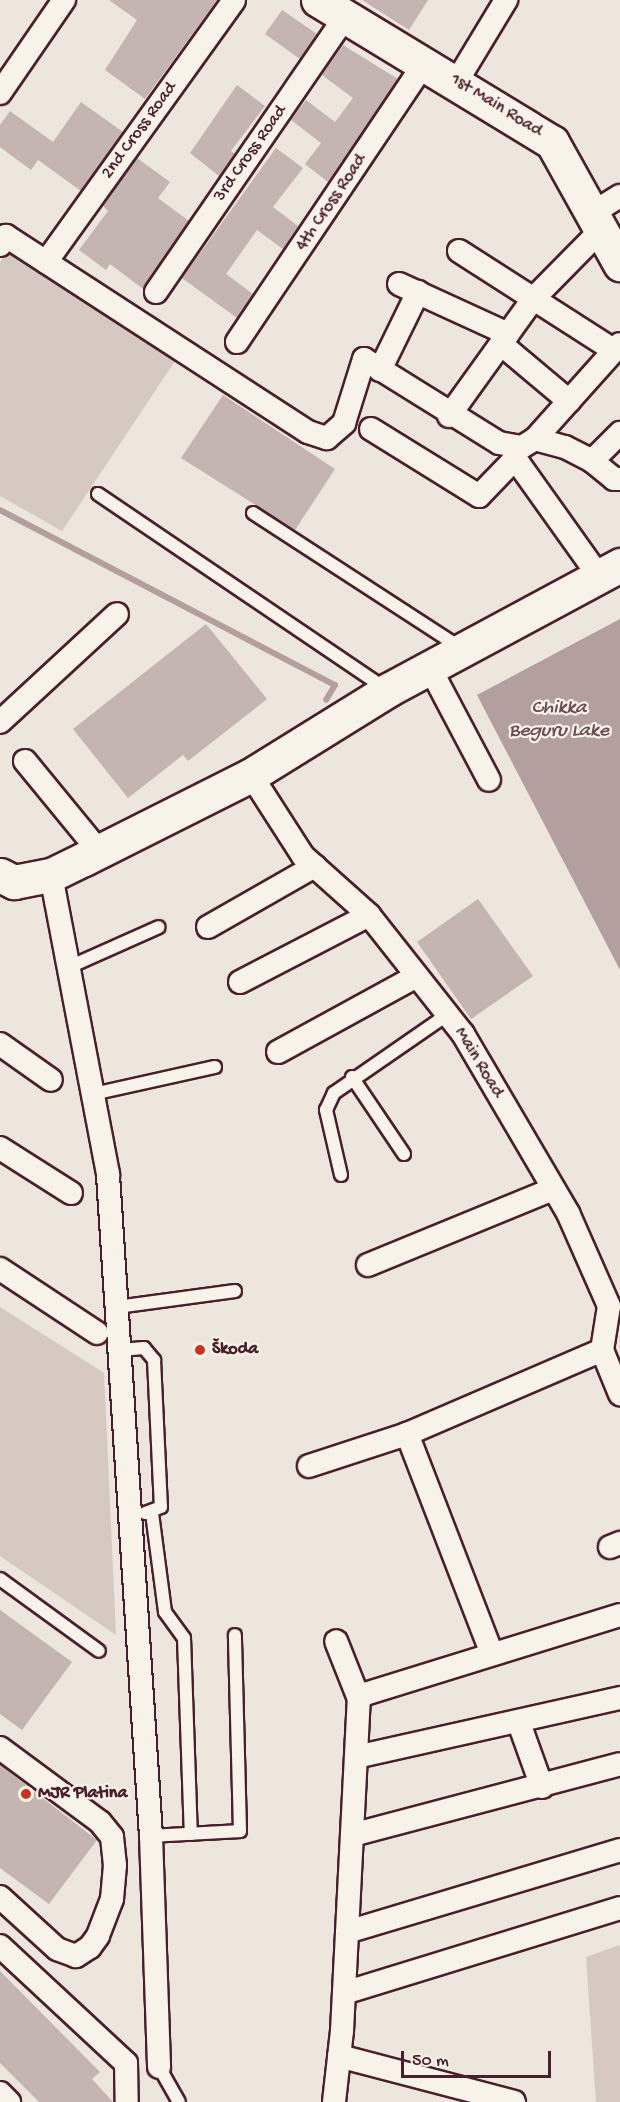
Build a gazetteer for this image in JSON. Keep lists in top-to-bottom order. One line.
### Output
{"streets":{"street":["1st Main Road","2nd Cross Road","3rd Cross Road","4th Cross Road","Main Road"]},"crossings":[["1st Main Road","3rd Cross Road"],["1st Main Road","4th Cross Road"]],"water":["Chikka Beguru Lake"],"places":["Škoda","MJR Platina"],"scale_bar":"50 m"}
